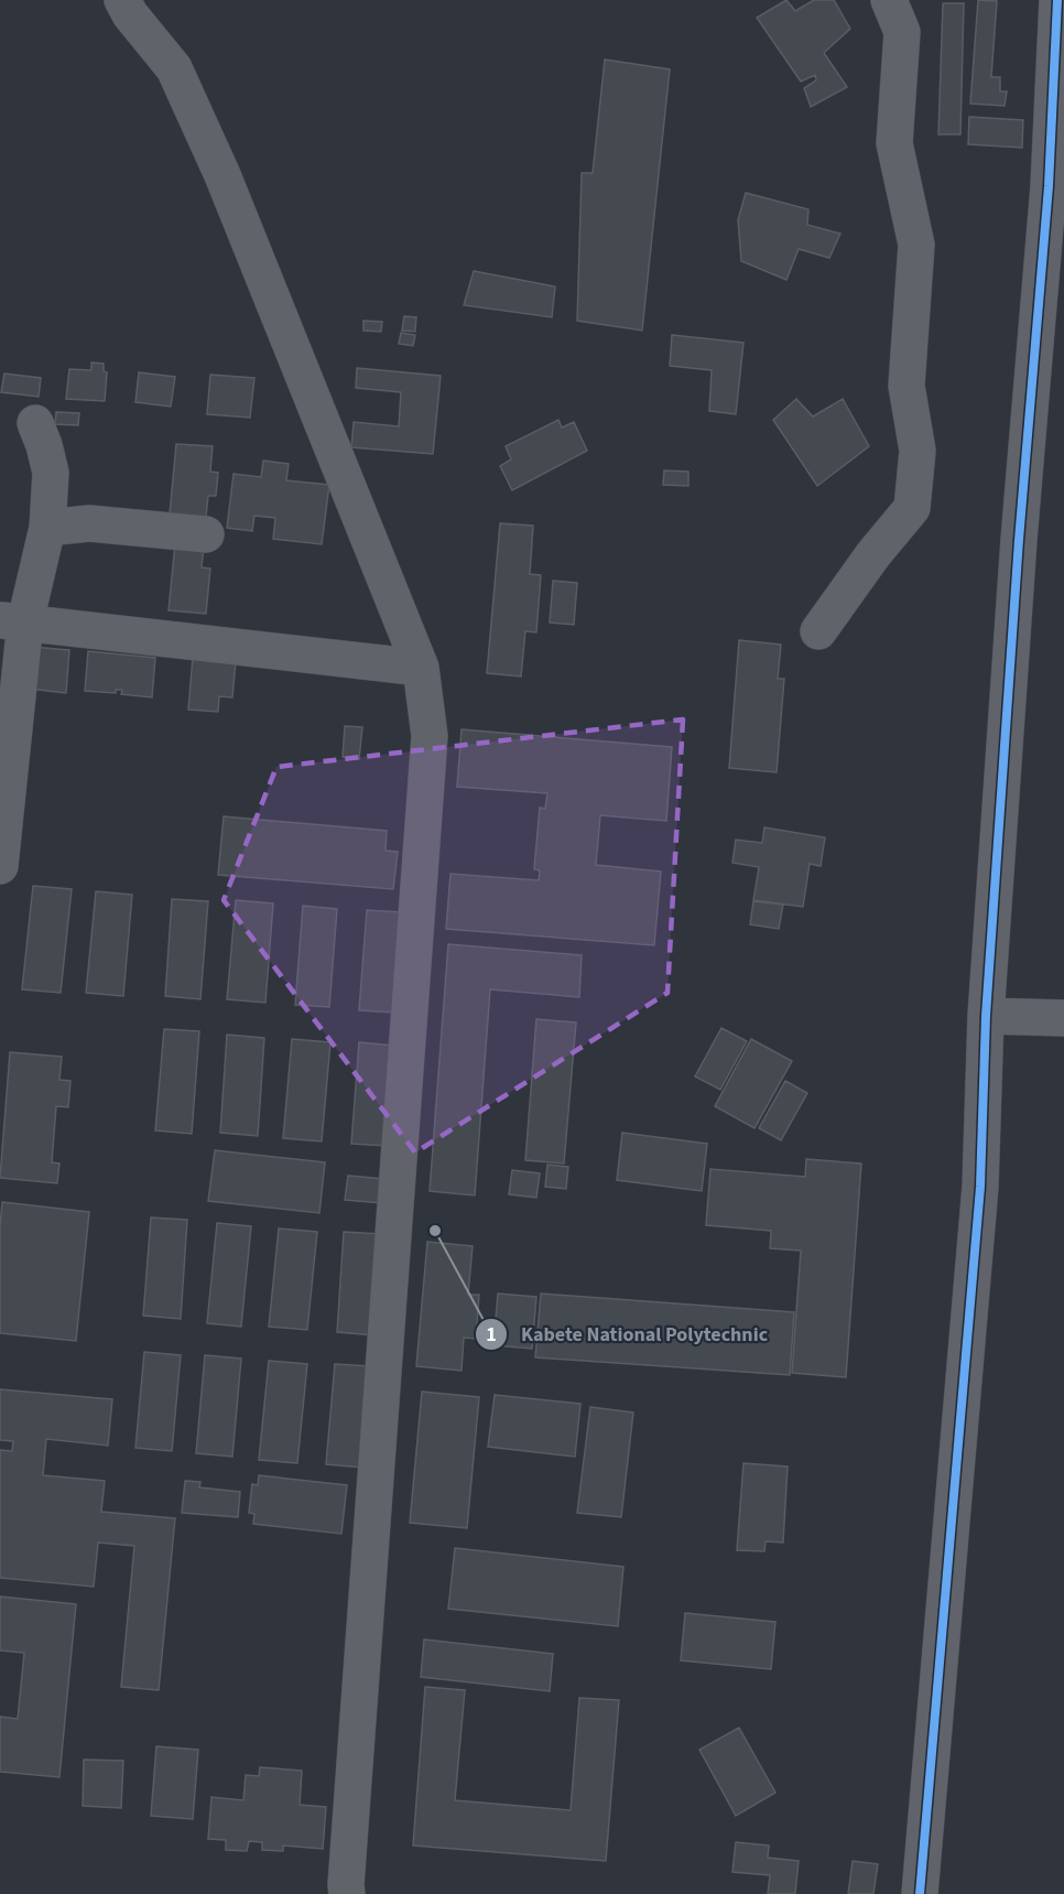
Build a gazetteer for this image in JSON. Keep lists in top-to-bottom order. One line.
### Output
{"places":["Kabete National Polytechnic"]}
